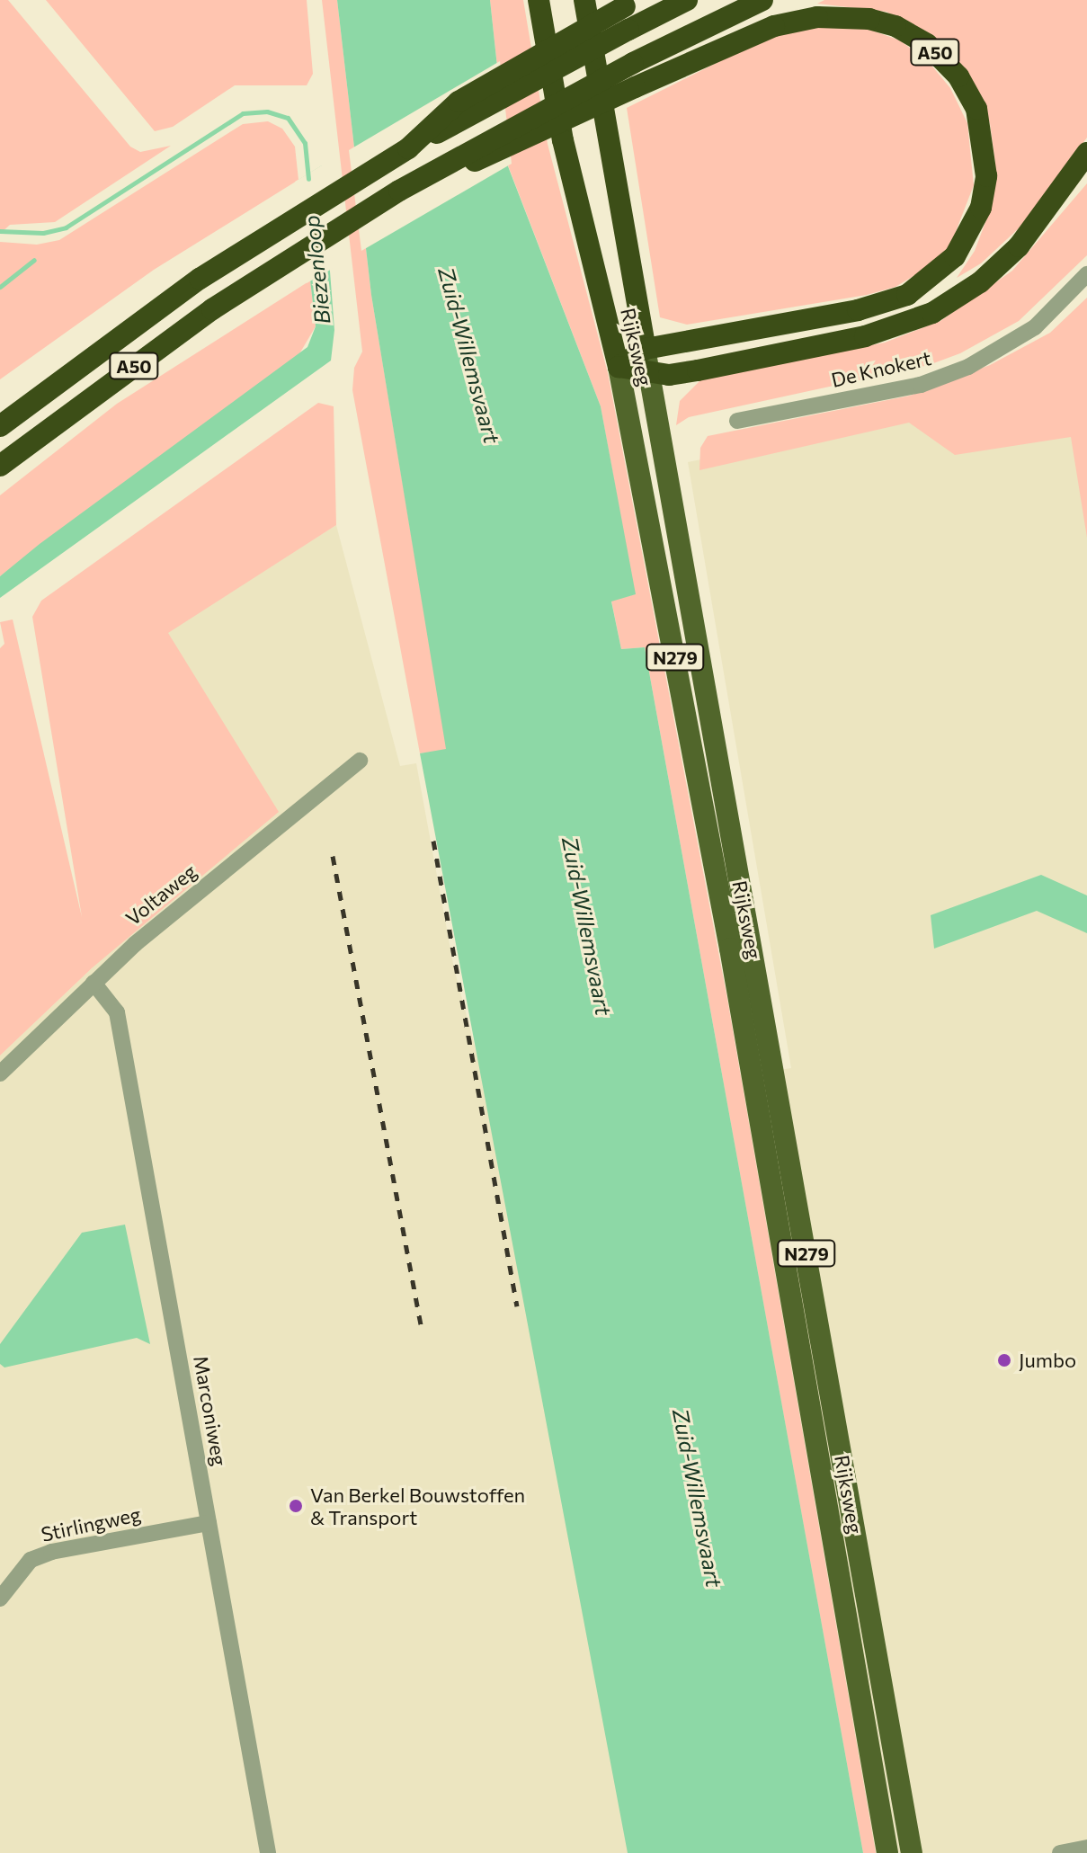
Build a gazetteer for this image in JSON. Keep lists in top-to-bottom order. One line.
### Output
{"streets":{"highway":["A50","Rijksweg","N279"],"street":["De Knokert","Voltaweg","Marconiweg","Stirlingweg"]},"crossings":[["A50","Rijksweg"],["Voltaweg","Marconiweg"],["Marconiweg","Stirlingweg"]],"water":["Biezenloop","Zuid-Willemsvaart"],"places":["Jumbo","Van Berkel Bouwstoffen & Transport"]}
